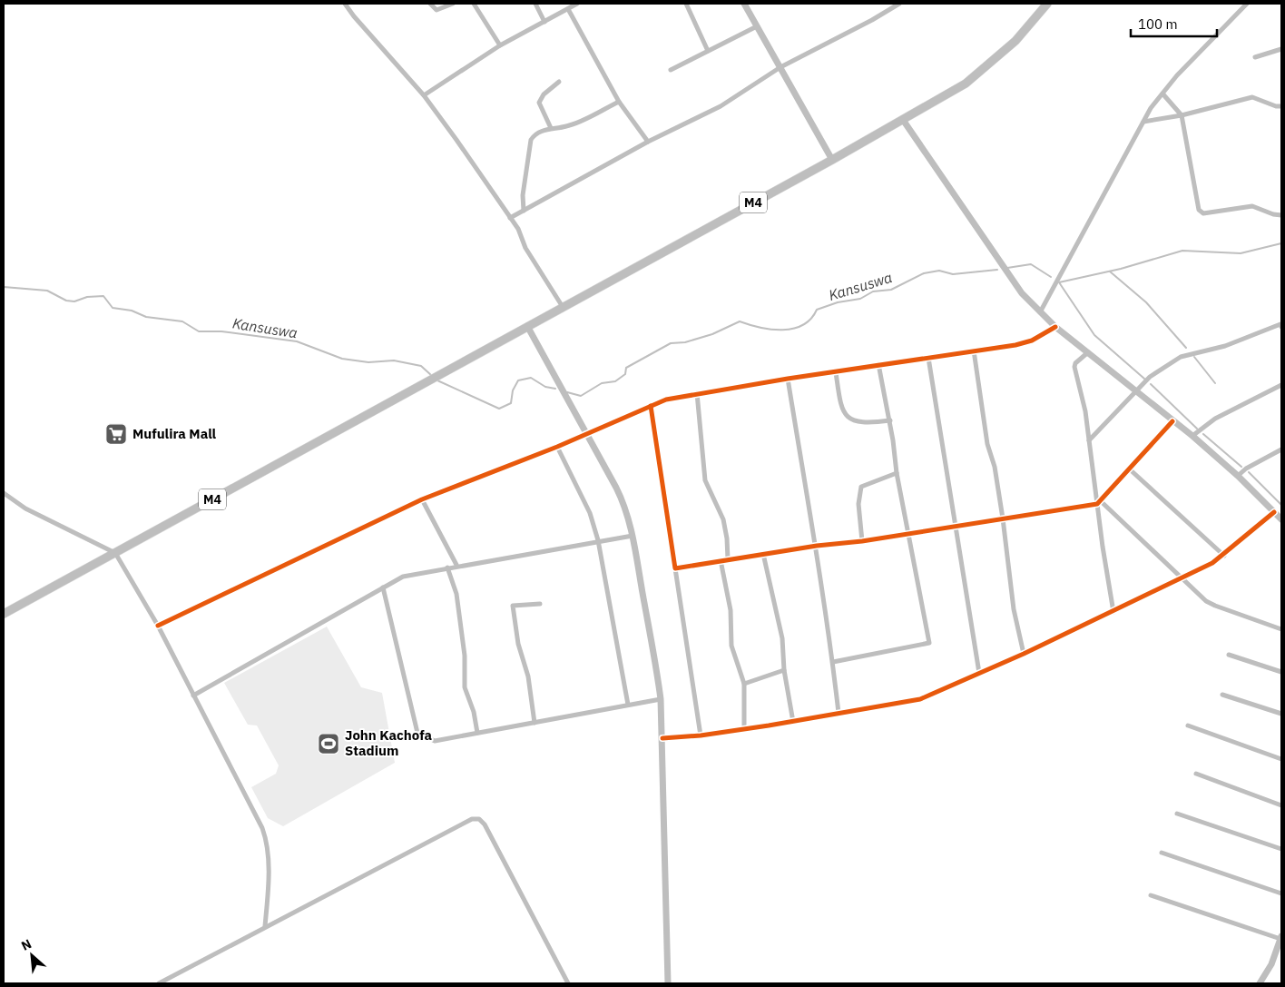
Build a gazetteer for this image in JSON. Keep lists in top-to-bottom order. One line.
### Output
{"streets":{"main road":["M4"]},"water":["Kansuswa"],"places":{"supermarket":["Mufulira Mall"],"sports":["John Kachofa Stadium"]},"scale_bar":"100 m","north":"top left"}
